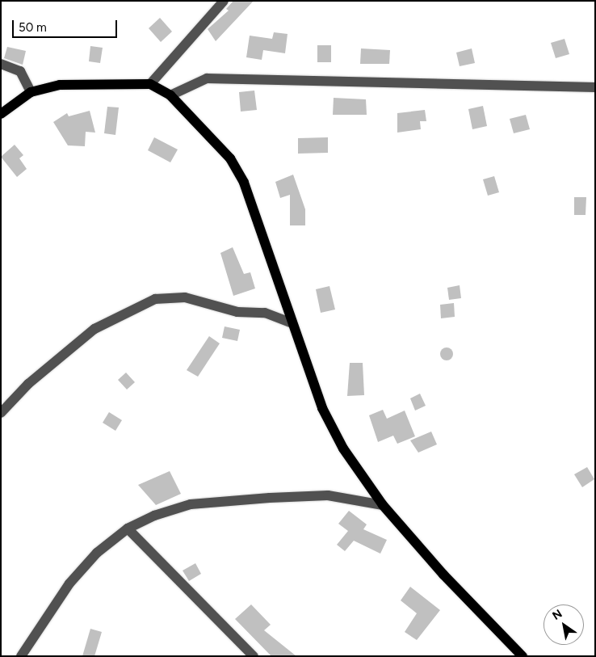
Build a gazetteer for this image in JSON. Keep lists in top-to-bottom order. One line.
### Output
{"scale_bar":"50 m","north":"top left"}
